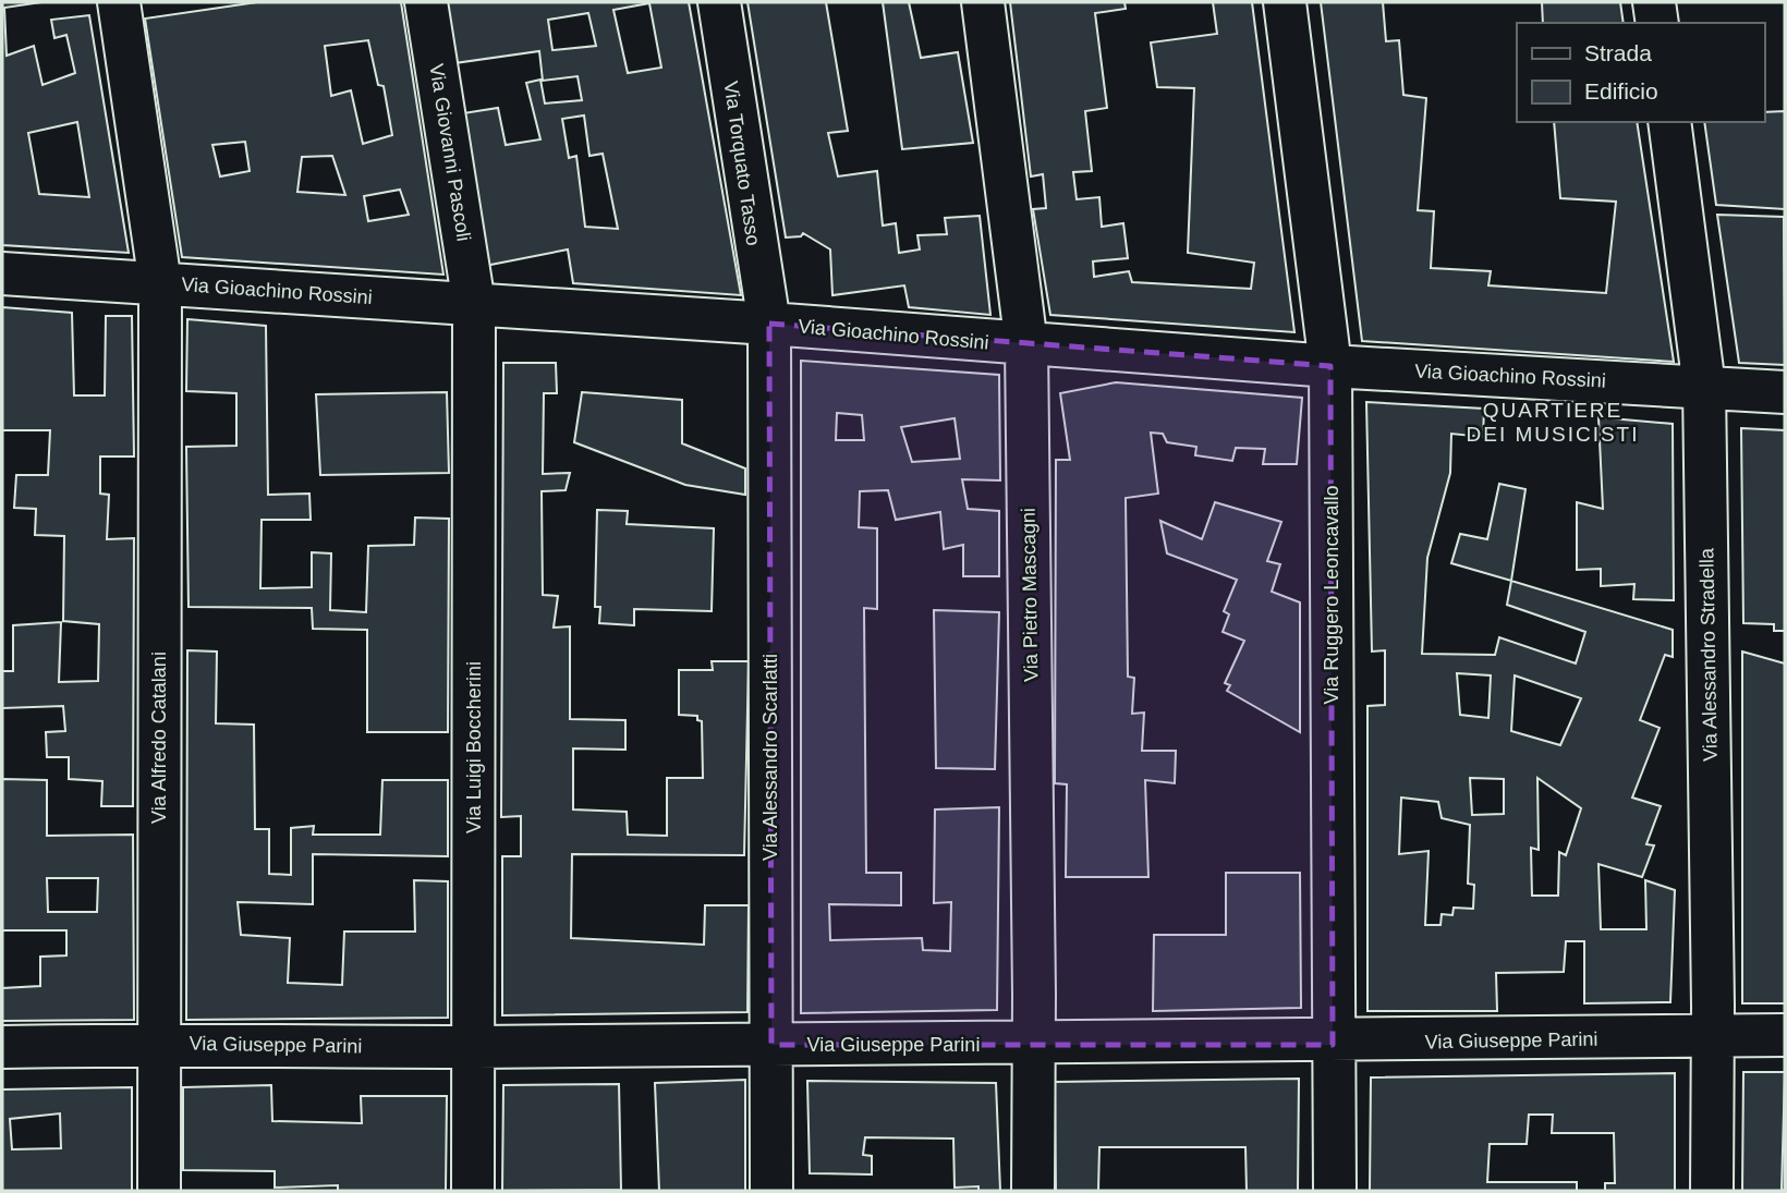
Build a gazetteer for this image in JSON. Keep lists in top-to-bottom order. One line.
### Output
{"streets":{"street":["Via Giovanni Pascoli","Via Torquato Tasso","Via Gioachino Rossini","Via Pietro Mascagni","Via Ruggero Leoncavallo","Via Alessandro Stradella","Via Alfredo Catalani","Via Luigi Boccherini","Via Alessandro Scarlatti","Via Giuseppe Parini"]},"crossings":[["Via Giovanni Pascoli","Via Gioachino Rossini"],["Via Giovanni Pascoli","Via Luigi Boccherini"],["Via Torquato Tasso","Via Gioachino Rossini"],["Via Torquato Tasso","Via Alessandro Scarlatti"],["Via Gioachino Rossini","Via Pietro Mascagni"],["Via Gioachino Rossini","Via Ruggero Leoncavallo"],["Via Gioachino Rossini","Via Alessandro Stradella"],["Via Gioachino Rossini","Via Alfredo Catalani"],["Via Gioachino Rossini","Via Luigi Boccherini"],["Via Gioachino Rossini","Via Alessandro Scarlatti"],["Via Pietro Mascagni","Via Giuseppe Parini"],["Via Ruggero Leoncavallo","Via Giuseppe Parini"],["Via Alessandro Stradella","Via Giuseppe Parini"],["Via Alfredo Catalani","Via Giuseppe Parini"],["Via Luigi Boccherini","Via Giuseppe Parini"],["Via Alessandro Scarlatti","Via Giuseppe Parini"]],"districts":["QUARTIERE DEI MUSICISTI"],"legend":["Strada","Edificio"]}
